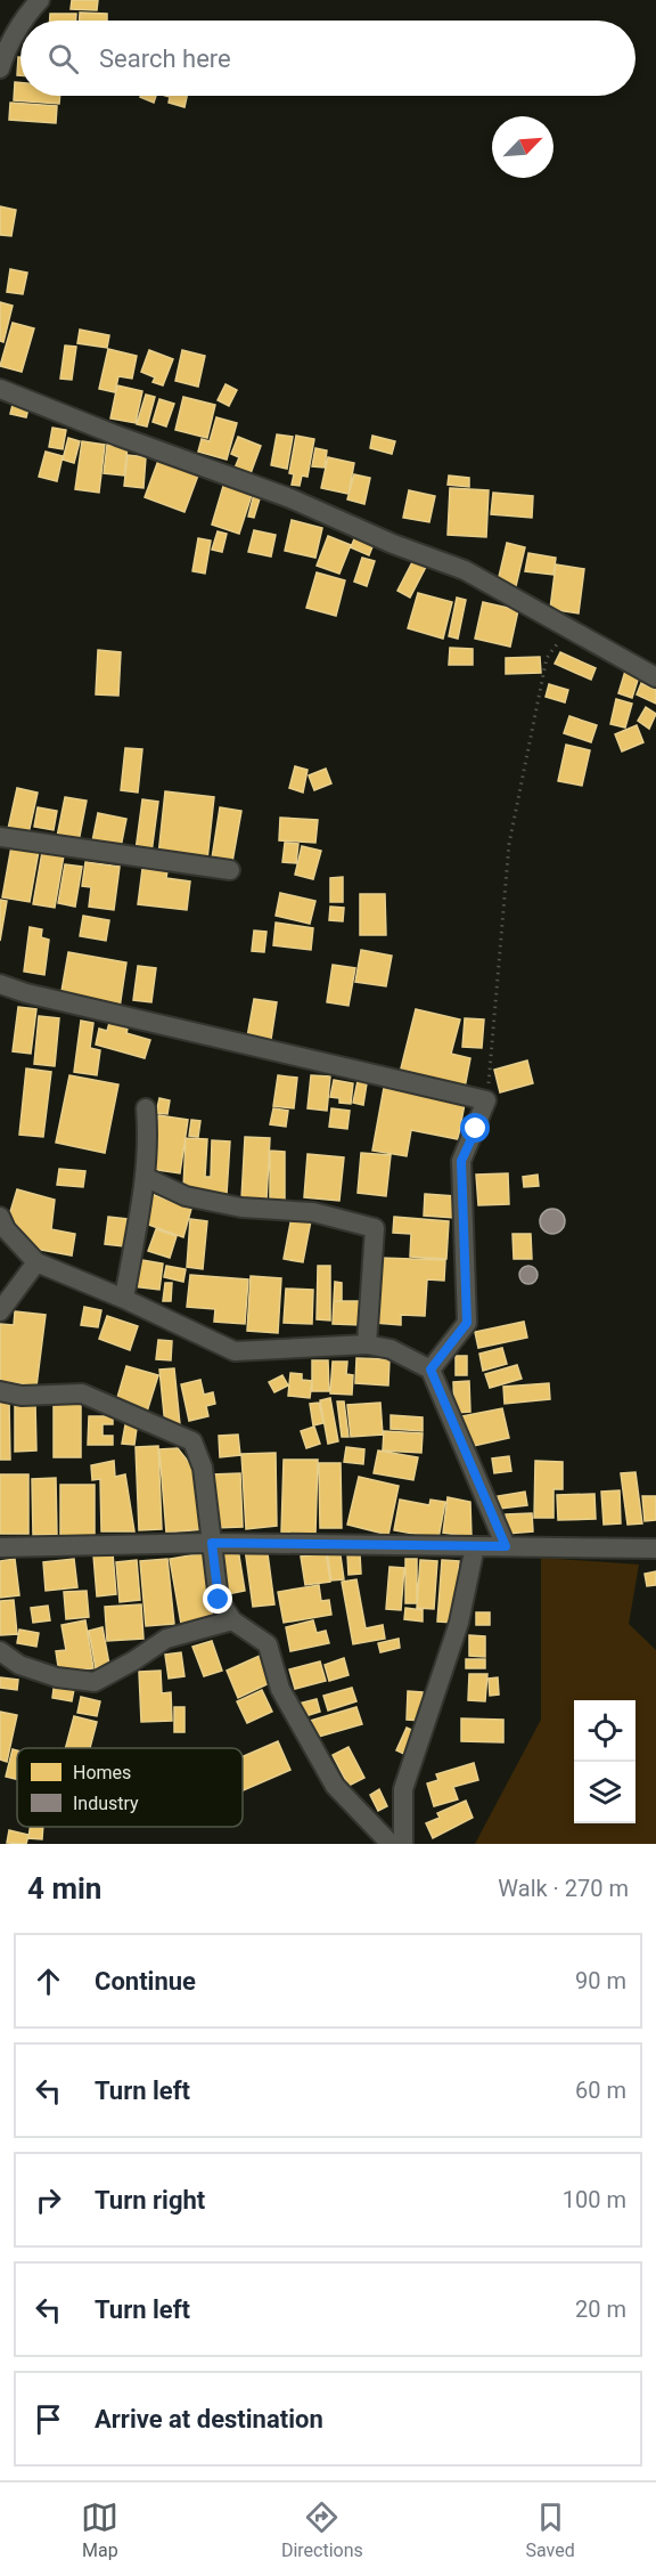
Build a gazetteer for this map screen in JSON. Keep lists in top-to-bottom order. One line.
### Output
{"legend":["Homes","Industry"],"north":"top right","page":{"search":"Search here","heading":["4 min","Walk · 270 m"],"list":[["Continue","90 m"],["Turn left","60 m"],["Turn right","100 m"],["Turn left","20 m"],"Arrive at destination"],"nav":["Map","Directions","Saved"]}}
